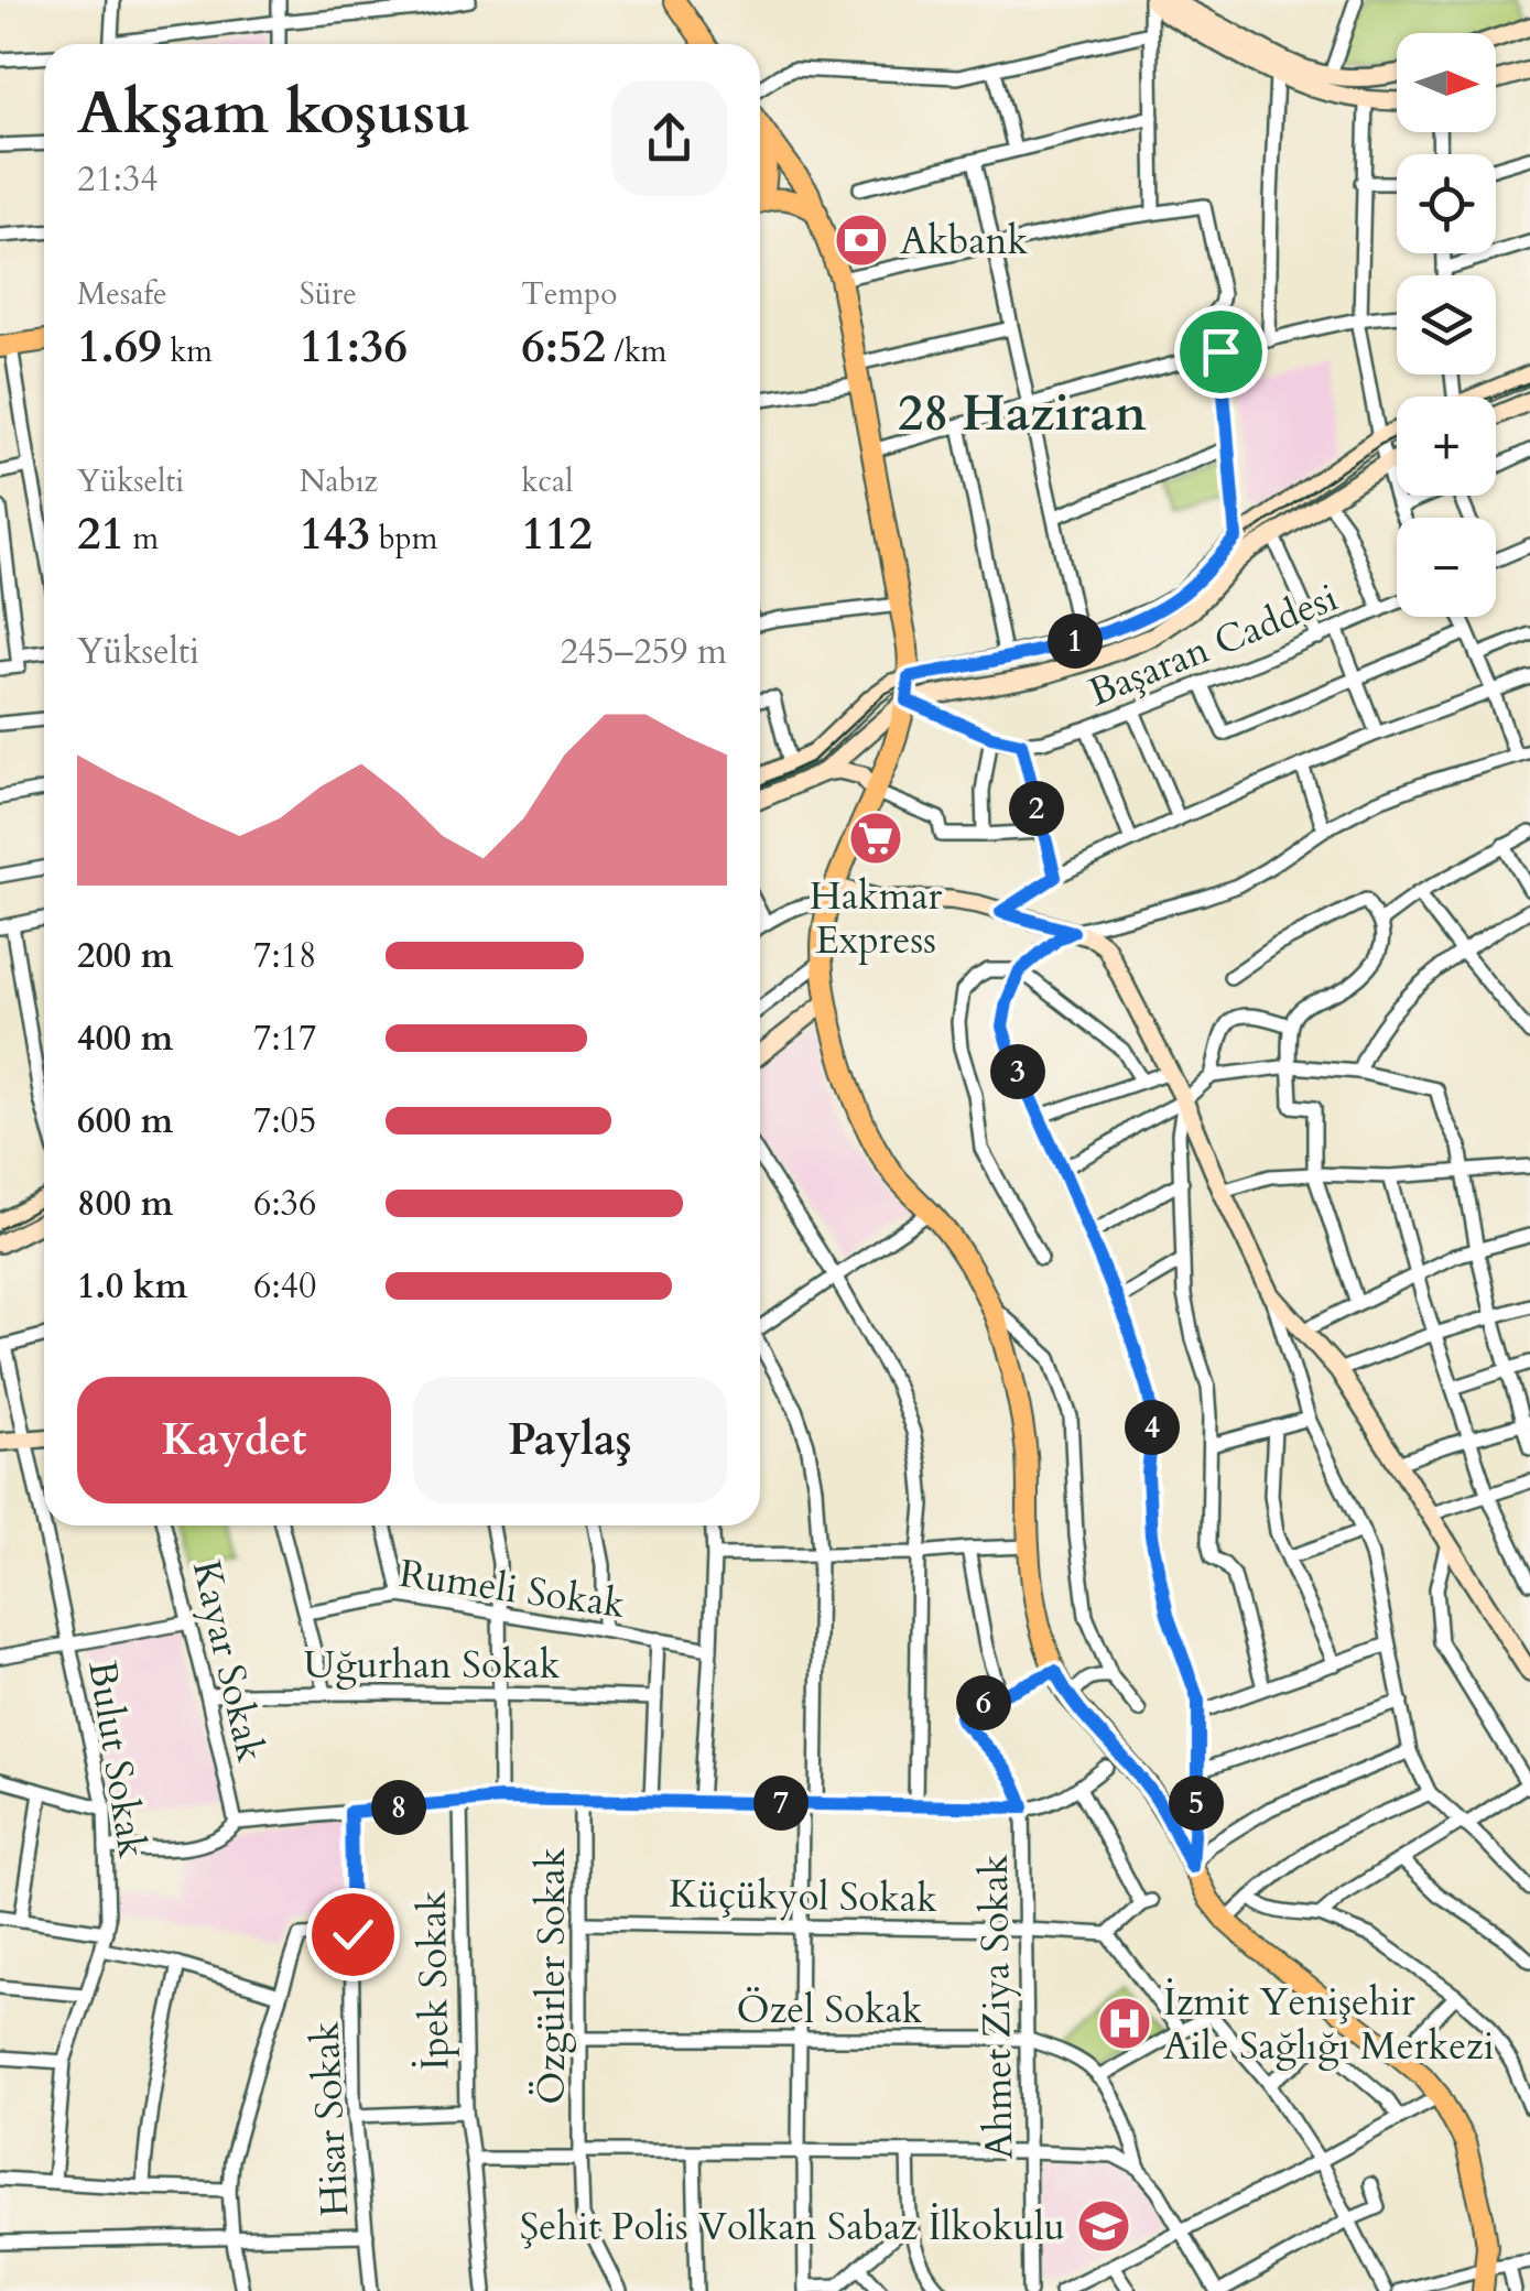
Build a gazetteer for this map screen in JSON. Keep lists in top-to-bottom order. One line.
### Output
{"streets":{"street":["Başaran Caddesi","Rumeli Sokak","Kayar Sokak","Uğurhan Sokak","Bulut Sokak","Küçükyol Sokak","Özgürler Sokak","İpek Sokak","Ahmet Ziya Sokak","Özel Sokak","Hisar Sokak"]},"crossings":[["Kayar Sokak","Uğurhan Sokak"],["Küçükyol Sokak","Özgürler Sokak"],["Küçükyol Sokak","Ahmet Ziya Sokak"],["Özgürler Sokak","Özel Sokak"],["Ahmet Ziya Sokak","Özel Sokak"]],"districts":["28 Haziran"],"places":{"bank":["Akbank"],"supermarket":["Hakmar Express"],"hospital":["İzmit Yenişehir Aile Sağlığı Merkezi"],"school or university":["Şehit Polis Volkan Sabaz İlkokulu"]},"north":"right","page":{"map_buttons":["+","−"],"heading":["Akşam koşusu","21:34"],"stats":[["Mesafe","1.69 km"],["Süre","11:36"],["Tempo","6:52 /km"],["Yükselti","21 m"],["Nabız","143 bpm"],["kcal","112"]],"chart":["Yükselti","245–259 m"],"pins":["1","2","3","4","6","5","7","8"],"list":[{"name":"200 m","note":"7:18"},{"name":"400 m","note":"7:17"},{"name":"600 m","note":"7:05"},{"name":"800 m","note":"6:36"},{"name":"1.0 km","note":"6:40"}],"buttons":["Kaydet","Paylaş"]}}
